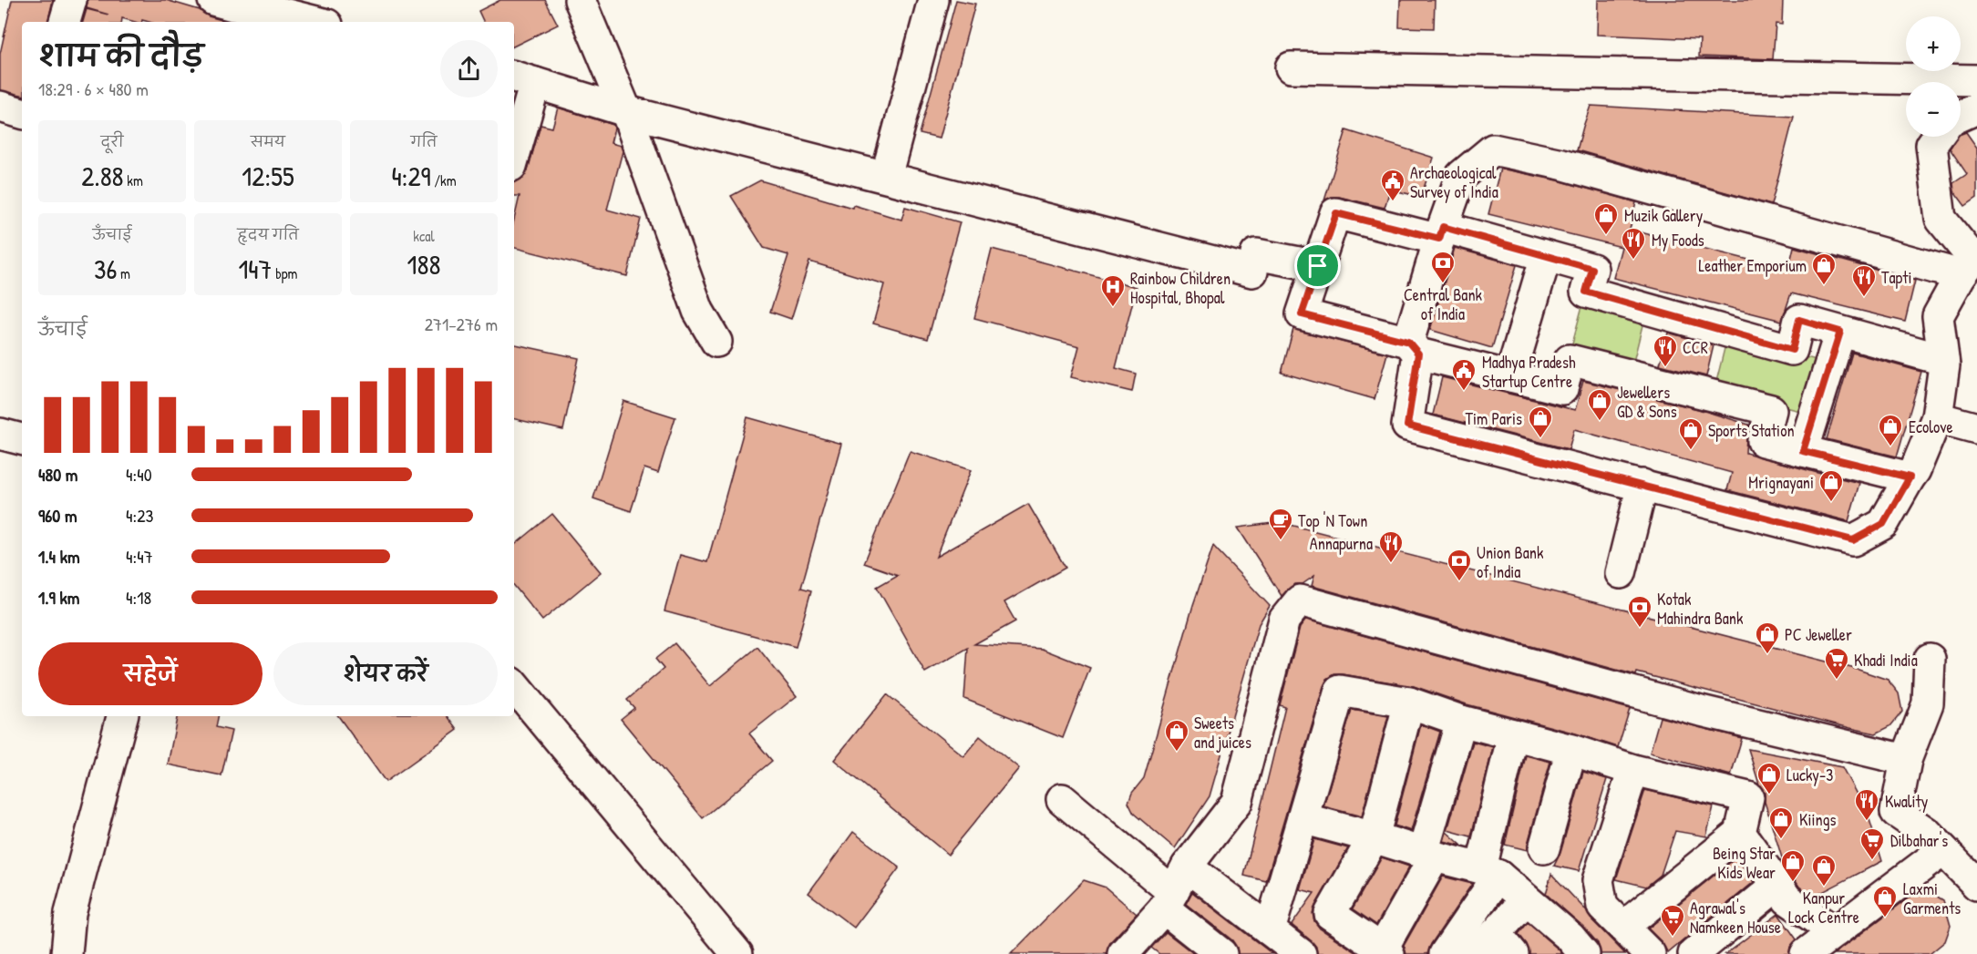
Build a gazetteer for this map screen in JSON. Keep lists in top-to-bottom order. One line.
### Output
{"places":{"public building":["Archaeological Survey of India","Madhya Pradesh Startup Centre"],"shop":["Muzik Gallery","Leather Emporium","Jewellers GD & Sons","Tim Paris","Ecolove","Sports Station","Mrignayani","PC Jeweller","Sweets and juices","Lucky-3","Kiings","Being Star Kids Wear","Kanpur Lock Centre","Laxmi Garments"],"restaurant":["My Foods","Tapti","CCR","Annapurna","Kwality"],"bank":["Central Bank of India","Union Bank of India","Kotak Mahindra Bank"],"hospital":["Rainbow Children Hospital, Bhopal"],"cafe":["Top 'N Town"],"supermarket":["Khadi India","Dilbahar's","Agrawal's Namkeen House"]},"page":{"map_buttons":["+","−"],"heading":["शाम की दौड़","18:29 · 6 × 480 m"],"stats":[["दूरी","2.88 km"],["समय","12:55"],["गति","4:29 /km"],["ऊँचाई","36 m"],["हृदय गति","147 bpm"],["kcal","188"]],"chart":["ऊँचाई","271–276 m"],"list":[{"name":"480 m","note":"4:40"},{"name":"960 m","note":"4:23"},{"name":"1.4 km","note":"4:47"},{"name":"1.9 km","note":"4:18"}],"buttons":["सहेजें","शेयर करें"]}}
